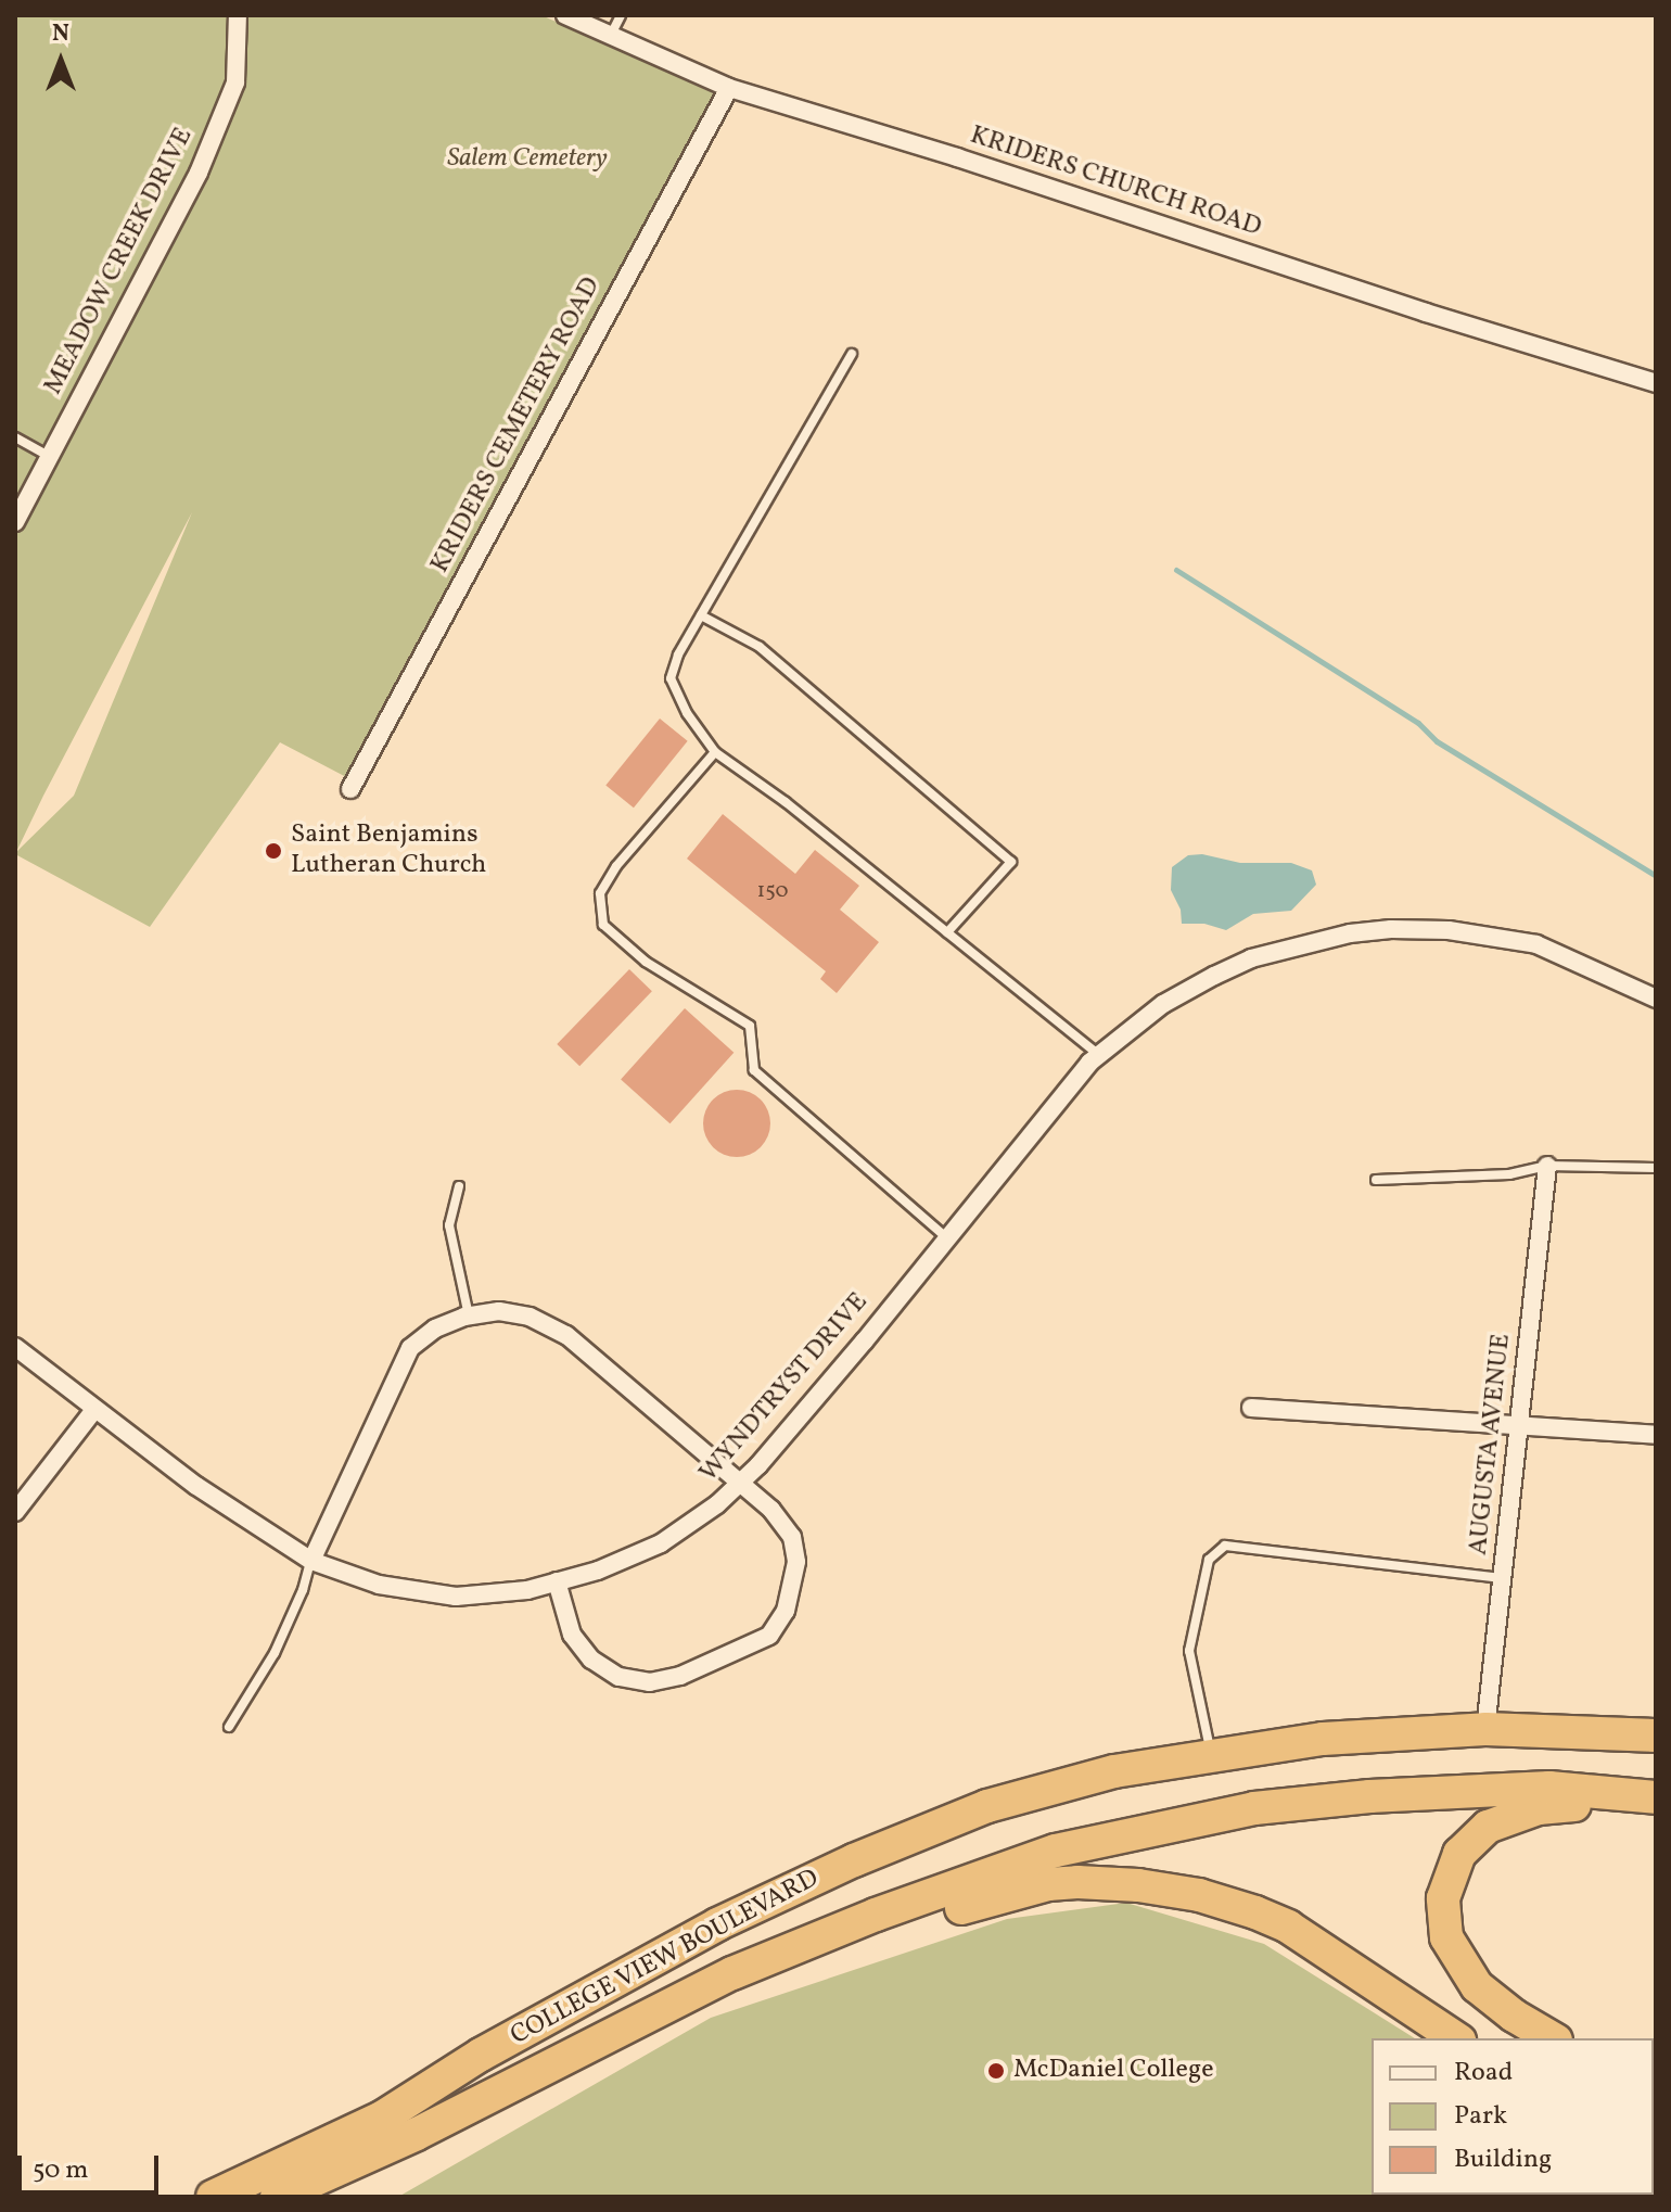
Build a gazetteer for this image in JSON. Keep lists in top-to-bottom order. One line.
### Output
{"streets":{"highway":["COLLEGE VIEW BOULEVARD"],"street":["KRIDERS CHURCH ROAD","MEADOW CREEK DRIVE","KRIDERS CEMETERY ROAD","WYNDTRYST DRIVE","AUGUSTA AVENUE"]},"crossings":[["KRIDERS CHURCH ROAD","KRIDERS CEMETERY ROAD"],["AUGUSTA AVENUE","COLLEGE VIEW BOULEVARD"]],"parks":["Salem Cemetery"],"places":["Saint Benjamins Lutheran Church","McDaniel College"],"house_numbers":["150"],"legend":["Road","Park","Building"],"scale_bar":"50 m","north":"top"}
